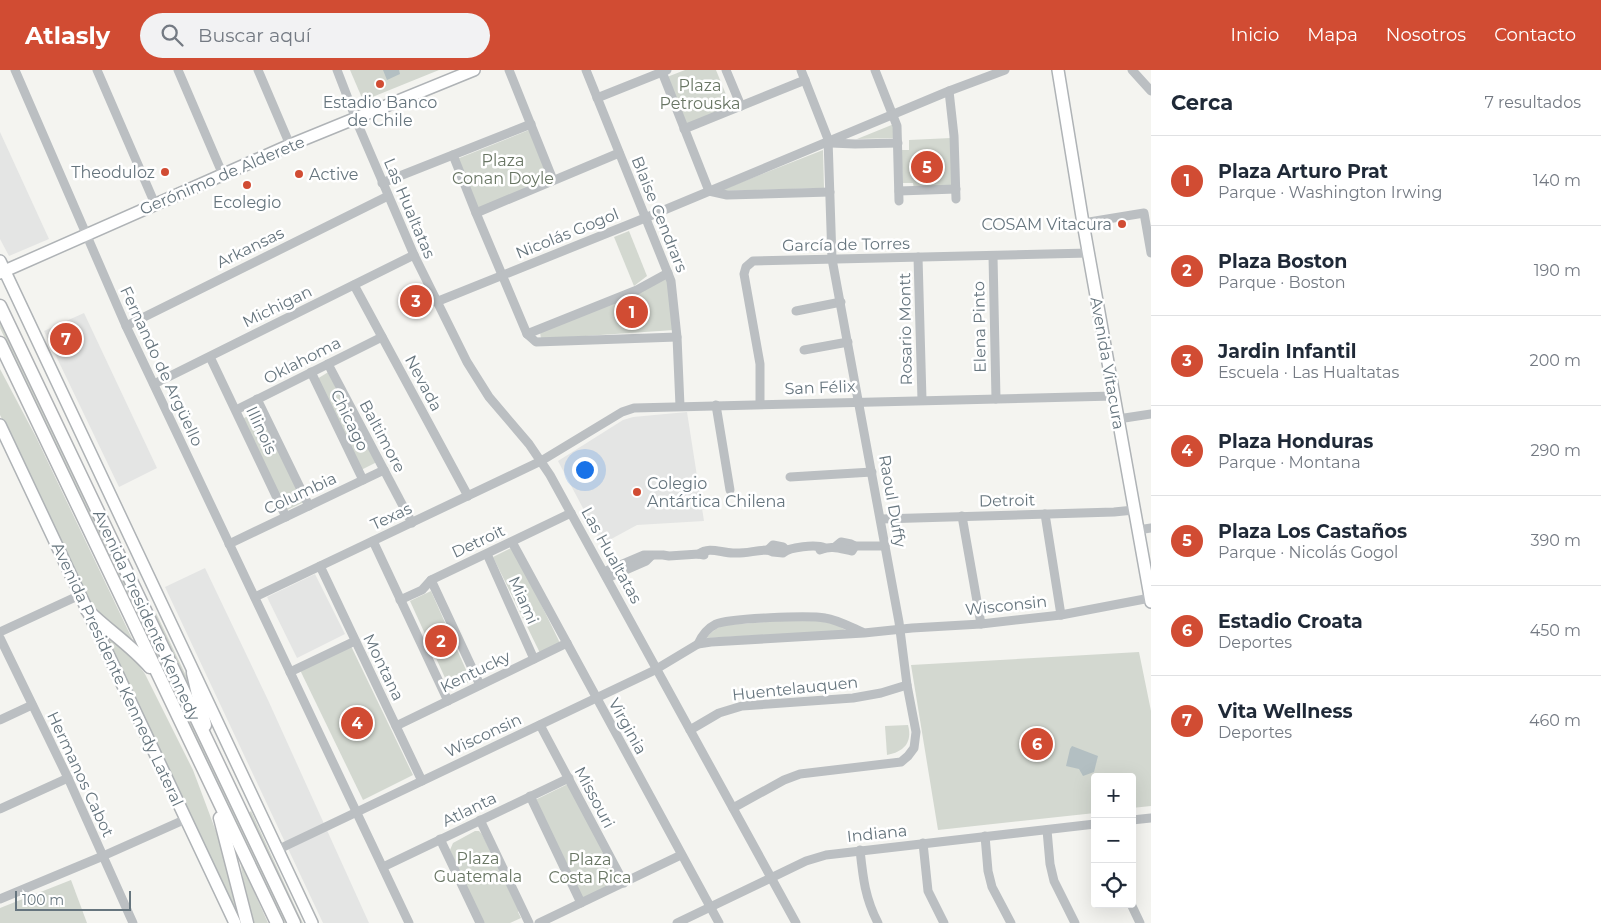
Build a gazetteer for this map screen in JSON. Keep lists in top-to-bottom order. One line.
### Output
{"streets":{"highway":["Avenida Presidente Kennedy"],"main road":["Gerónimo de Alderete","Avenida Vitacura","Avenida Presidente Kennedy Lateral"],"street":["Las Hualtatas","Blaise Cendrars","Nicolás Gogol","García de Torres","Arkansas","Michigan","Elena Pinto","Rosario Montt","Oklahoma","Fernando de Argüello","Nevada","San Félix","Chicago","Illinois","Baltimore","Columbia","Detroit","Raoul Duffy","Texas","Miami","Wisconsin","Montana","Kentucky","Huentelauquen","Virginia","Hermanos Cabot","Missouri","Atlanta","Indiana"]},"crossings":[["Gerónimo de Alderete","Las Hualtatas"],["Gerónimo de Alderete","Fernando de Argüello"],["Las Hualtatas","Nicolás Gogol"],["Las Hualtatas","Arkansas"],["Las Hualtatas","Michigan"],["Las Hualtatas","San Félix"],["Las Hualtatas","Detroit"],["Las Hualtatas","Raoul Duffy"],["Las Hualtatas","Texas"],["Las Hualtatas","Wisconsin"],["Las Hualtatas","Huentelauquen"],["Las Hualtatas","Indiana"],["Blaise Cendrars","Nicolás Gogol"],["Blaise Cendrars","San Félix"],["Nicolás Gogol","Raoul Duffy"],["García de Torres","Elena Pinto"],["García de Torres","Rosario Montt"],["García de Torres","Avenida Vitacura"],["García de Torres","San Félix"],["García de Torres","Raoul Duffy"],["Arkansas","Fernando de Argüello"],["Michigan","Fernando de Argüello"],["Michigan","Nevada"],["Michigan","Illinois"],["Elena Pinto","San Félix"],["Rosario Montt","San Félix"],["Oklahoma","Nevada"],["Oklahoma","Chicago"],["Oklahoma","Illinois"],["Oklahoma","Baltimore"],["Avenida Vitacura","San Félix"],["Avenida Vitacura","Detroit"],["Avenida Vitacura","Wisconsin"],["Fernando de Argüello","Columbia"],["Fernando de Argüello","Texas"],["Fernando de Argüello","Wisconsin"],["Fernando de Argüello","Atlanta"],["Nevada","Texas"],["San Félix","Raoul Duffy"],["San Félix","Texas"],["Chicago","Columbia"],["Illinois","Columbia"],["Baltimore","Columbia"],["Baltimore","Texas"],["Detroit","Raoul Duffy"],["Detroit","Miami"],["Detroit","Virginia"],["Raoul Duffy","Wisconsin"],["Raoul Duffy","Huentelauquen"],["Texas","Montana"],["Miami","Kentucky"],["Wisconsin","Montana"],["Wisconsin","Virginia"],["Wisconsin","Missouri"],["Montana","Kentucky"],["Kentucky","Virginia"],["Virginia","Indiana"],["Missouri","Atlanta"]],"parks":["Plaza Petrouska","Plaza Conan Doyle","Plaza Guatemala","Plaza Costa Rica"],"places":["Estadio Banco de Chile","Theoduloz","Active","Ecolegio","COSAM Vitacura","Colegio Antártica Chilena"],"scale_bar":"100 m","page":{"header":"Atlasly","search":"Buscar aquí","nav":["Inicio","Mapa","Nosotros","Contacto"],"heading":["Cerca","7 resultados"],"list":[{"mark":"1","name":"Plaza Arturo Prat","note":"Parque · Washington Irwing","value":"140 m"},{"mark":"2","name":"Plaza Boston","note":"Parque · Boston","value":"190 m"},{"mark":"3","name":"Jardin Infantil","note":"Escuela · Las Hualtatas","value":"200 m"},{"mark":"4","name":"Plaza Honduras","note":"Parque · Montana","value":"290 m"},{"mark":"5","name":"Plaza Los Castaños","note":"Parque · Nicolás Gogol","value":"390 m"},{"mark":"6","name":"Estadio Croata","note":"Deportes","value":"450 m"},{"mark":"7","name":"Vita Wellness","note":"Deportes","value":"460 m"}],"pins":["5","3","1","7","2","4","6"],"map_buttons":["+","−"],"scale":"100 m"}}
